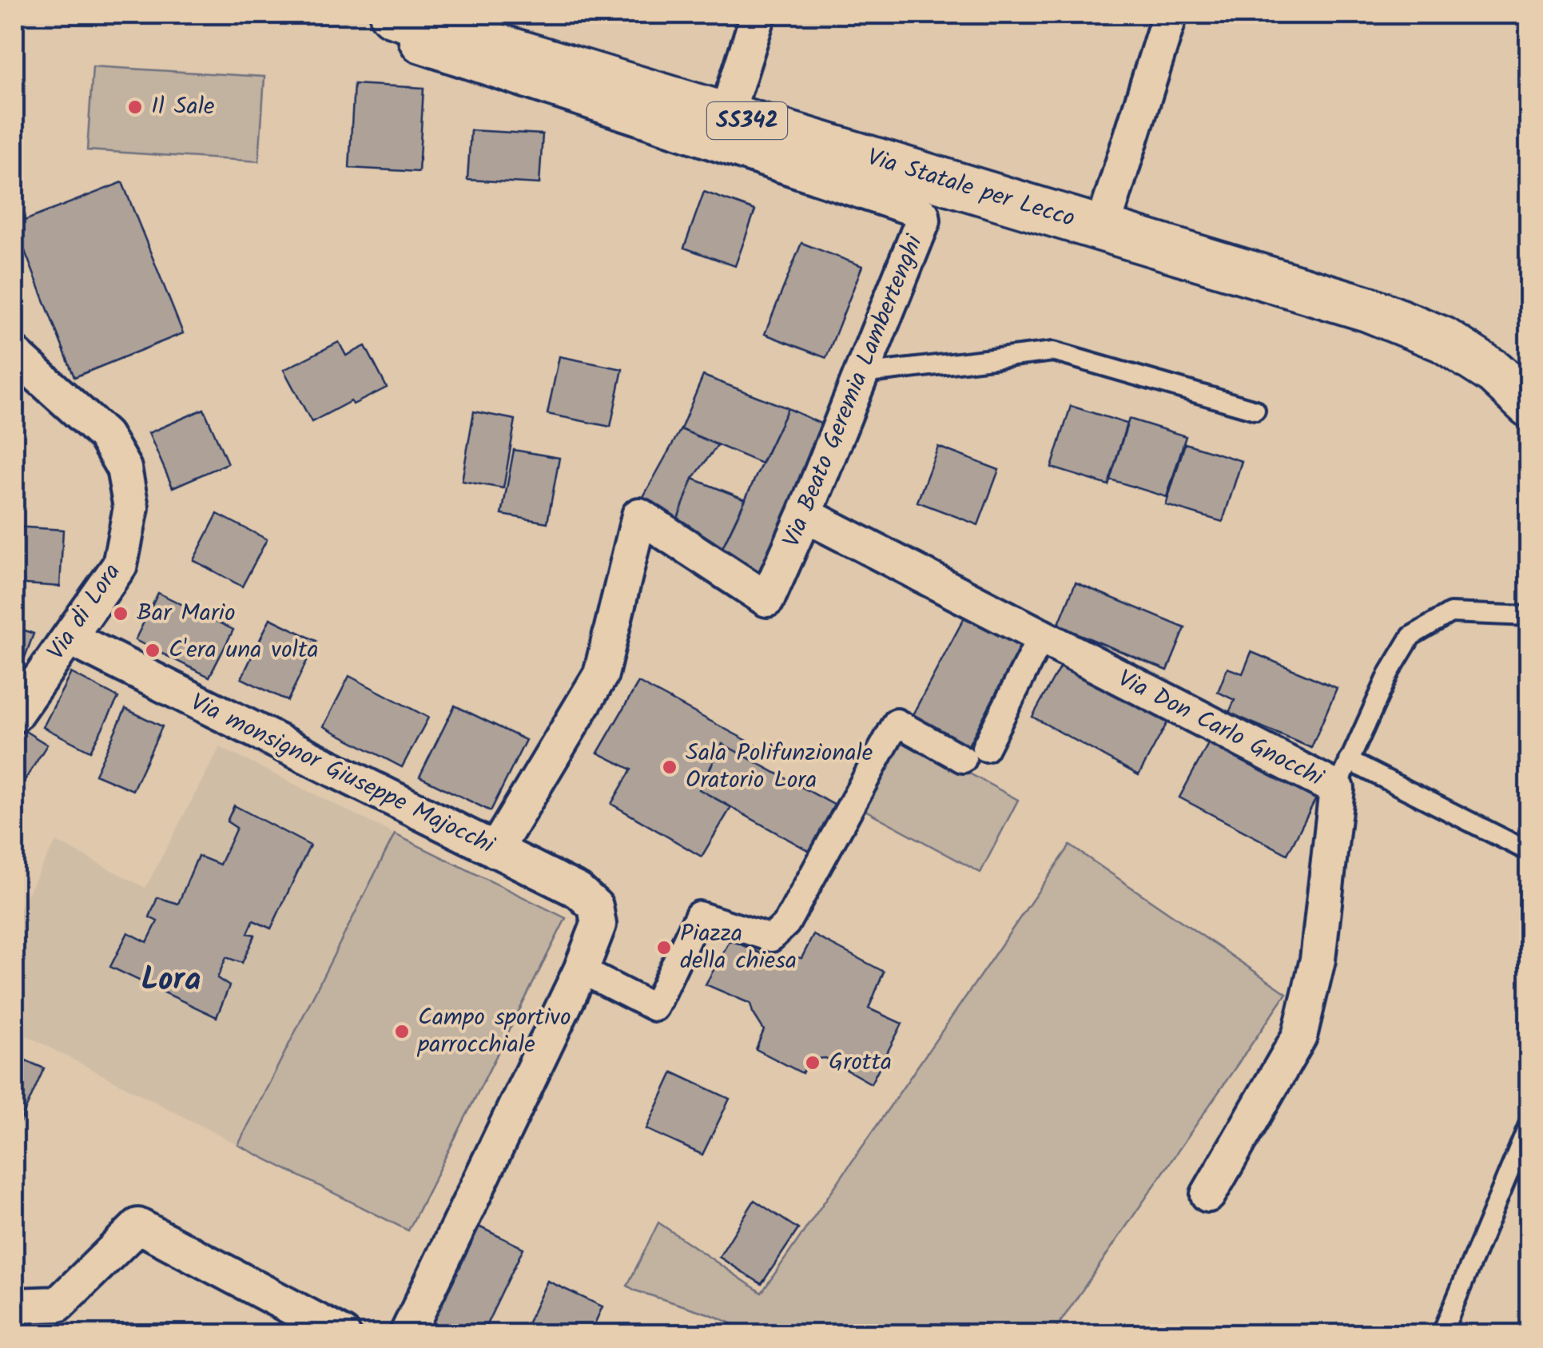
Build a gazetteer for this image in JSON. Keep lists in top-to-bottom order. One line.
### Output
{"streets":{"main road":["SS342","Via Statale per Lecco"],"street":["Via Beato Geremia Lambertenghi","Via di Lora","Via Don Carlo Gnocchi","Via monsignor Giuseppe Majocchi"]},"crossings":[["Via Statale per Lecco","Via Beato Geremia Lambertenghi"],["Via Beato Geremia Lambertenghi","Via Don Carlo Gnocchi"],["Via Beato Geremia Lambertenghi","Via monsignor Giuseppe Majocchi"],["Via di Lora","Via monsignor Giuseppe Majocchi"]],"districts":["Lora"],"places":["Il Sale","Bar Mario","C'era una volta","Sala Polifunzionale Oratorio Lora","Piazza della chiesa","Campo sportivo parrocchiale","Grotta"]}
